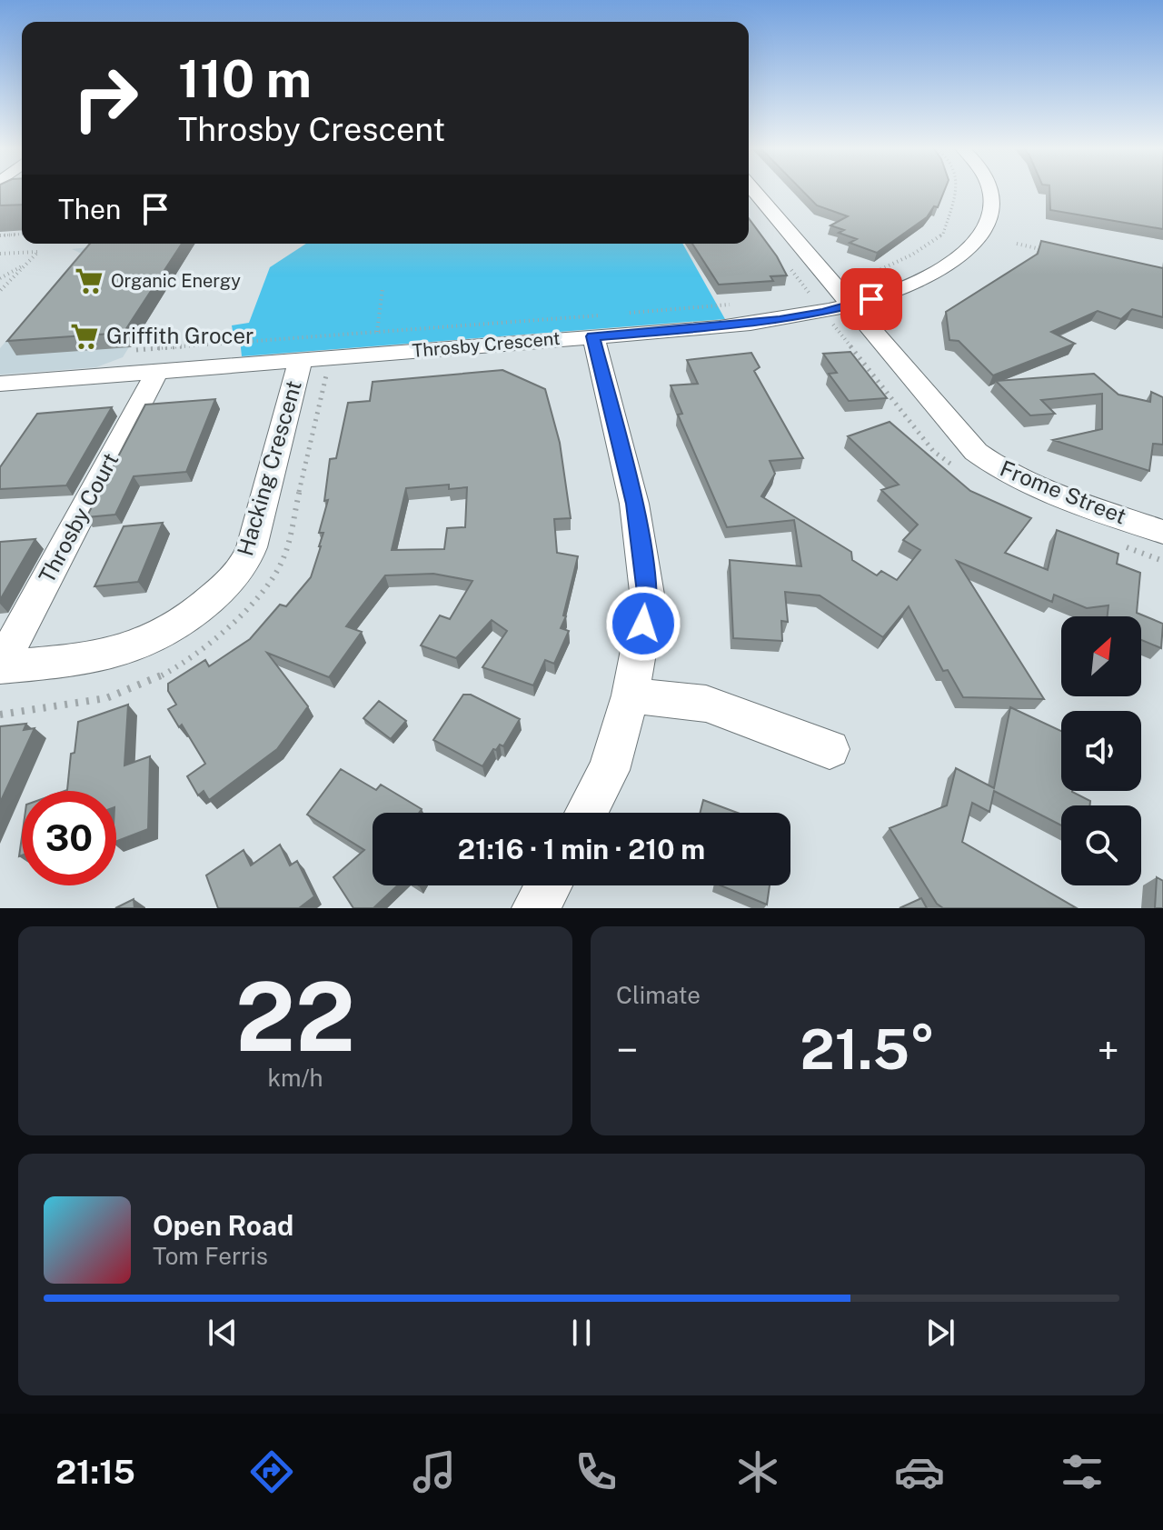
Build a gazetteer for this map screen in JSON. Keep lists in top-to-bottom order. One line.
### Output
{"streets":{"street":["Throsby Crescent","Hacking Crescent","Frome Street","Throsby Court"]},"crossings":[["Throsby Crescent","Hacking Crescent"],["Throsby Crescent","Frome Street"],["Throsby Crescent","Throsby Court"],["Hacking Crescent","Throsby Court"]],"places":{"supermarket":["Organic Energy","Griffith Grocer"]},"north":"top right","page":{"turn":["110 m","Throsby Crescent"],"then":"Then","limit":"30","trip":"21:16 · 1 min · 210 m","tile":[["22","km/h"],"Climate"],"heat":["−","21.5°","+"],"song":["Open Road","Tom Ferris"],"tabs":"21:15"}}
